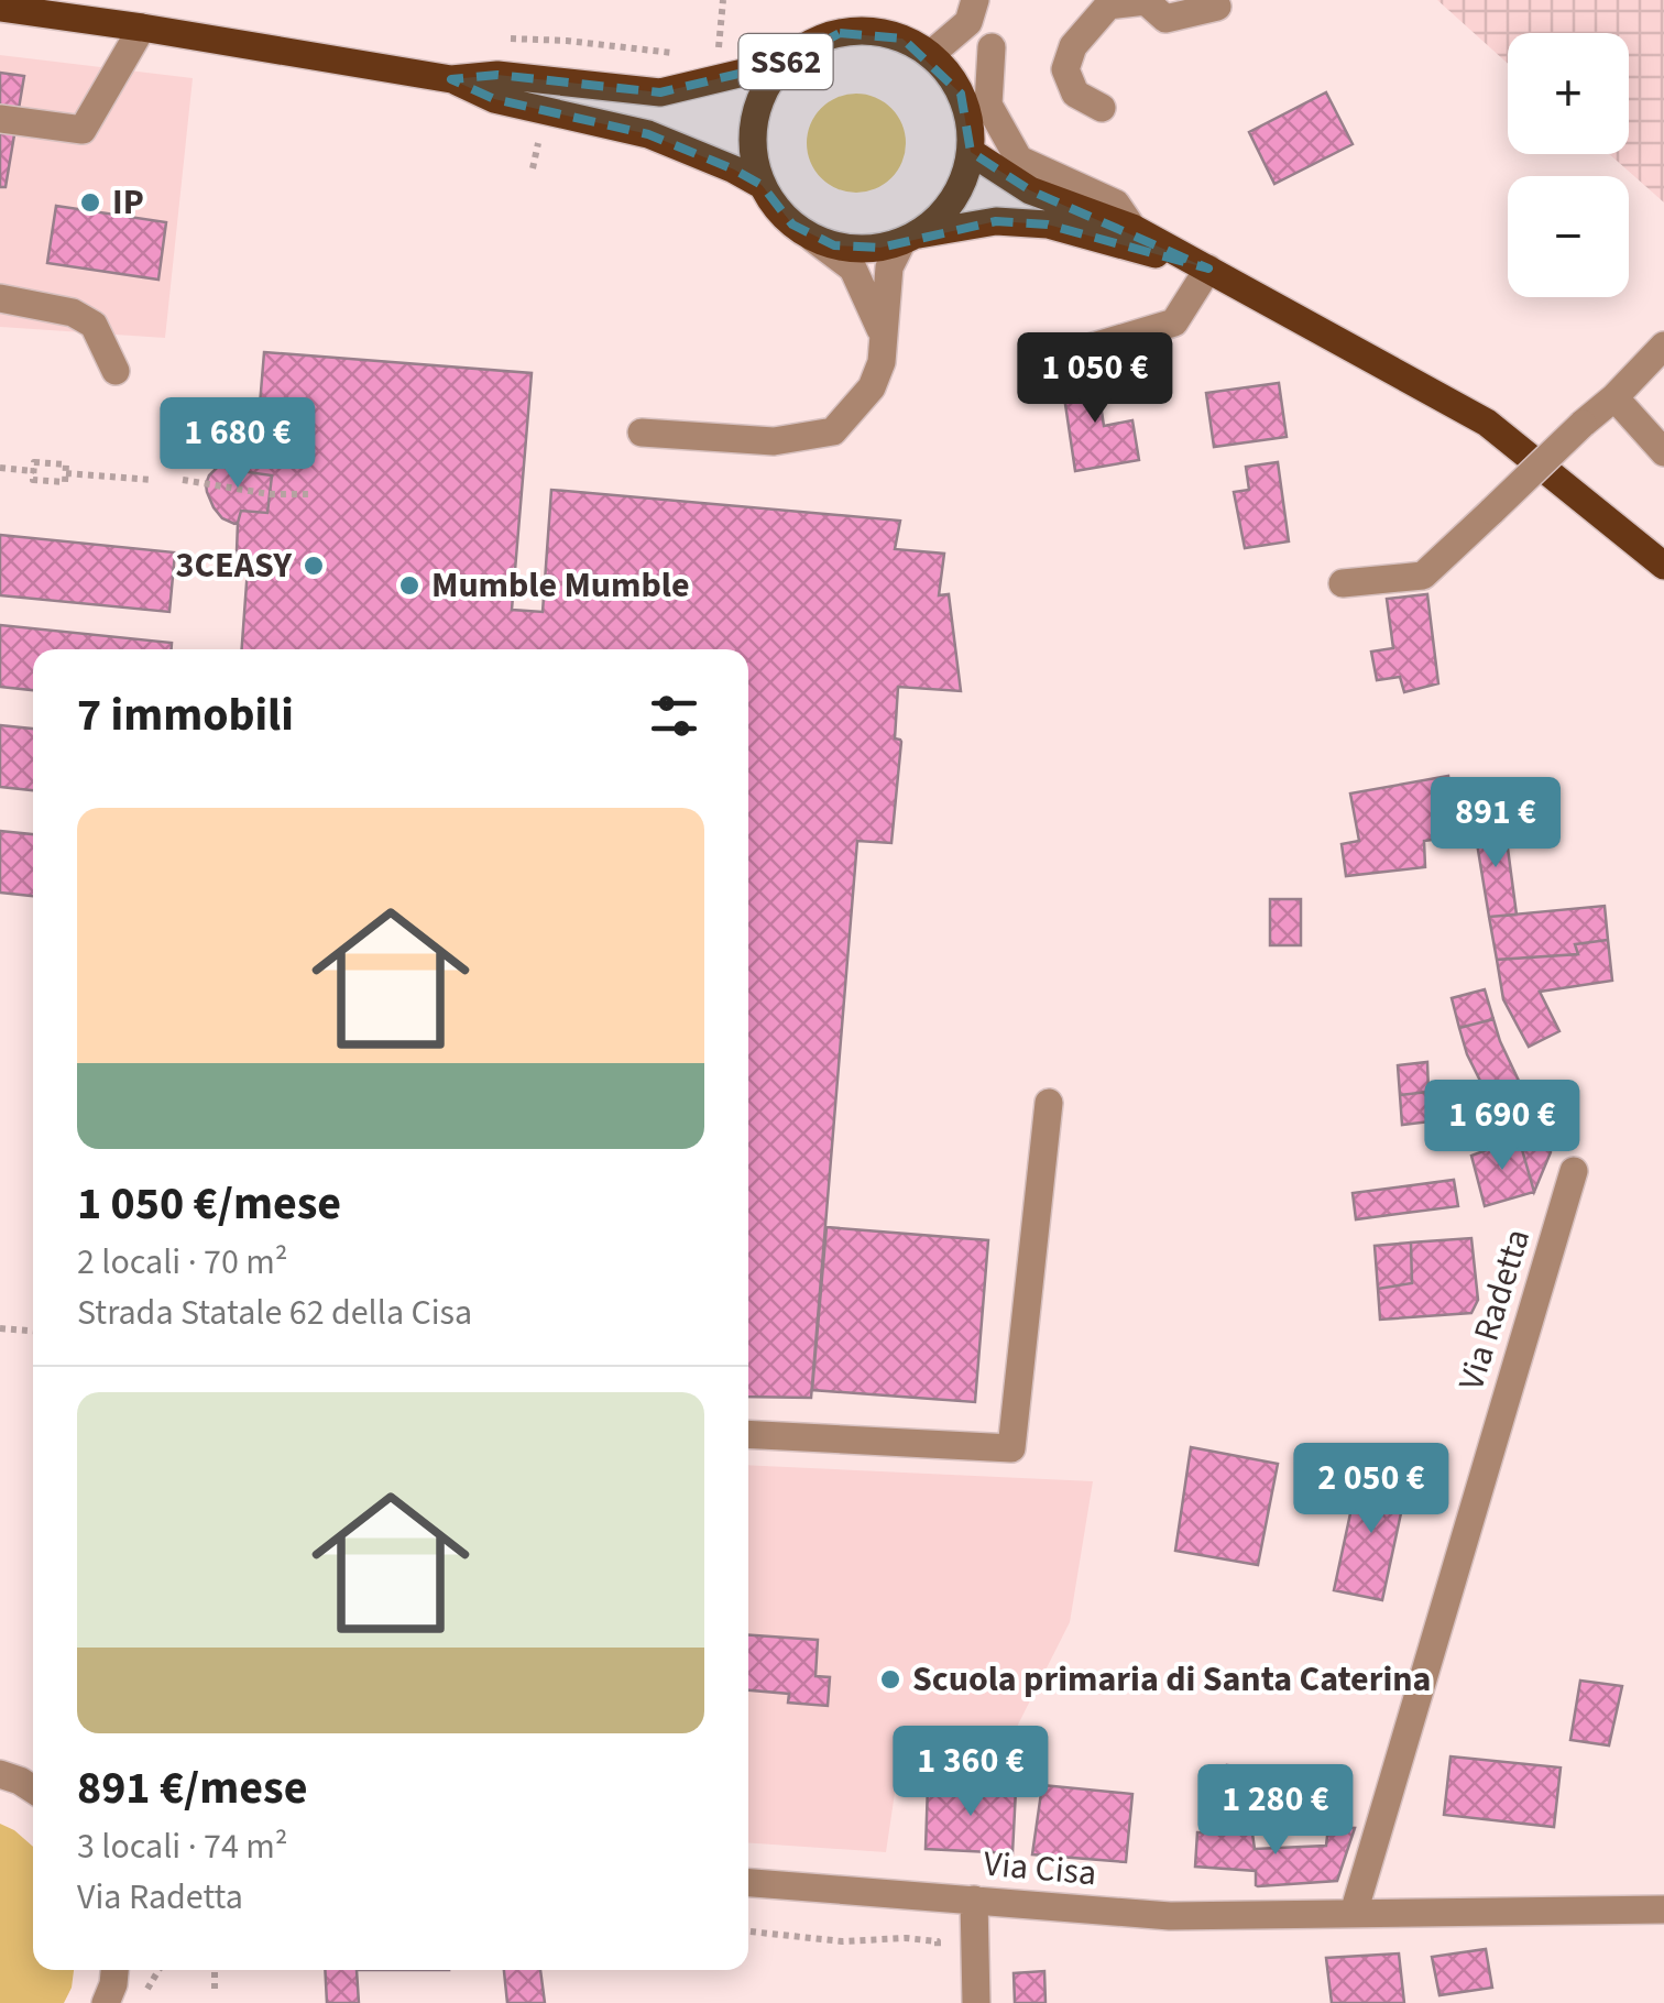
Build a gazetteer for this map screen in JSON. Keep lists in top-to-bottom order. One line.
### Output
{"streets":{"main road":["SS62"],"street":["Via Radetta","Via Cisa"]},"crossings":[["Via Radetta","Via Cisa"]],"places":["IP","3CEASY","Mumble Mumble","Scuola primaria di Santa Caterina"],"page":{"map_buttons":["+","−"],"price":["1 050 €","1 680 €","891 €","1 690 €","2 050 €","1 360 €","1 280 €"],"heading":"7 immobili","list":[{"name":"1 050 €/mese","note":"2 locali · 70 m² · Strada Statale 62 della Cisa"},{"name":"891 €/mese","note":"3 locali · 74 m² · Via Radetta"}]}}
